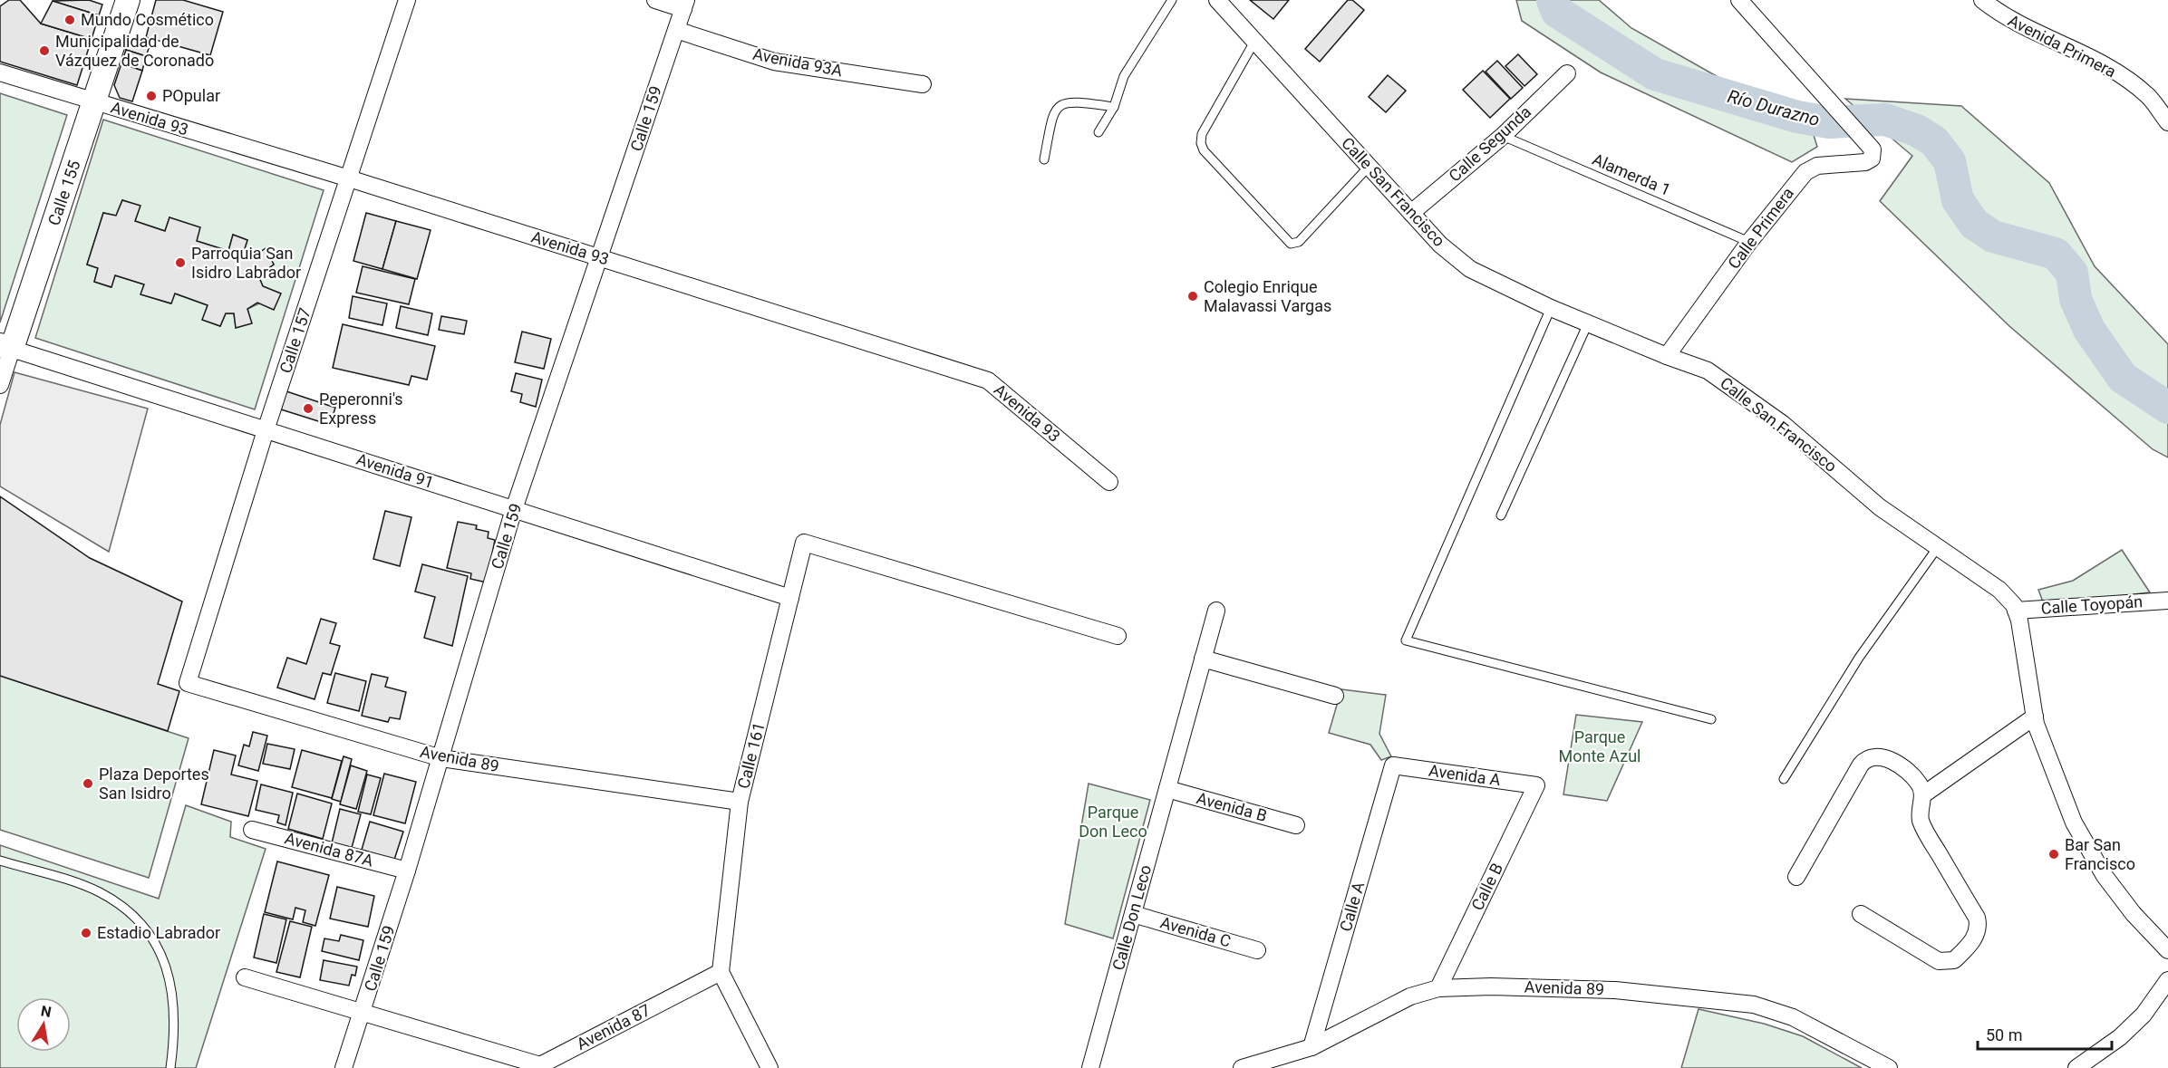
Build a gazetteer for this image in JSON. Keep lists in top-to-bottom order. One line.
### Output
{"streets":{"main road":["Calle 155"],"street":["Avenida Primera","Avenida 93A","Avenida 93","Calle 159","Calle Segunda","Calle San Francisco","Calle Primera","Calle 157","Avenida 91","Calle Toyopán","Calle 161","Avenida 89","Avenida A","Avenida B","Avenida 87A","Calle B","Calle A","Calle Don Leco","Avenida C","Avenida 87"],"lane":["Alamerda 1"]},"crossings":[["Avenida 93A","Calle 159"],["Avenida 93","Calle 159"],["Avenida 93","Calle 155"],["Avenida 93","Calle 157"],["Calle 159","Avenida 91"],["Calle 159","Avenida 89"],["Calle 159","Avenida 87A"],["Calle 159","Avenida 87"],["Calle Segunda","Alamerda 1"],["Calle Segunda","Calle San Francisco"],["Alamerda 1","Calle Primera"],["Calle San Francisco","Calle Primera"],["Calle San Francisco","Calle Toyopán"],["Calle 155","Avenida 91"],["Calle 157","Avenida 91"],["Calle 157","Avenida 89"],["Avenida 91","Calle 161"],["Calle 161","Avenida 89"],["Calle 161","Avenida 87"],["Avenida 89","Calle B"],["Avenida 89","Calle A"],["Avenida A","Calle B"],["Avenida A","Calle A"],["Avenida B","Calle Don Leco"],["Calle Don Leco","Avenida C"]],"water":["Río Durazno"],"parks":["Parque Monte Azul","Parque Don Leco"],"places":["Mundo Cosmético","Municipalidad de Vázquez de Coronado","POpular","Parroquia San Isidro Labrador","Colegio Enrique Malavassi Vargas","Peperonni's Express","Plaza Deportes San Isidro","Bar San Francisco","Estadio Labrador"],"scale_bar":"50 m","north":"top"}
